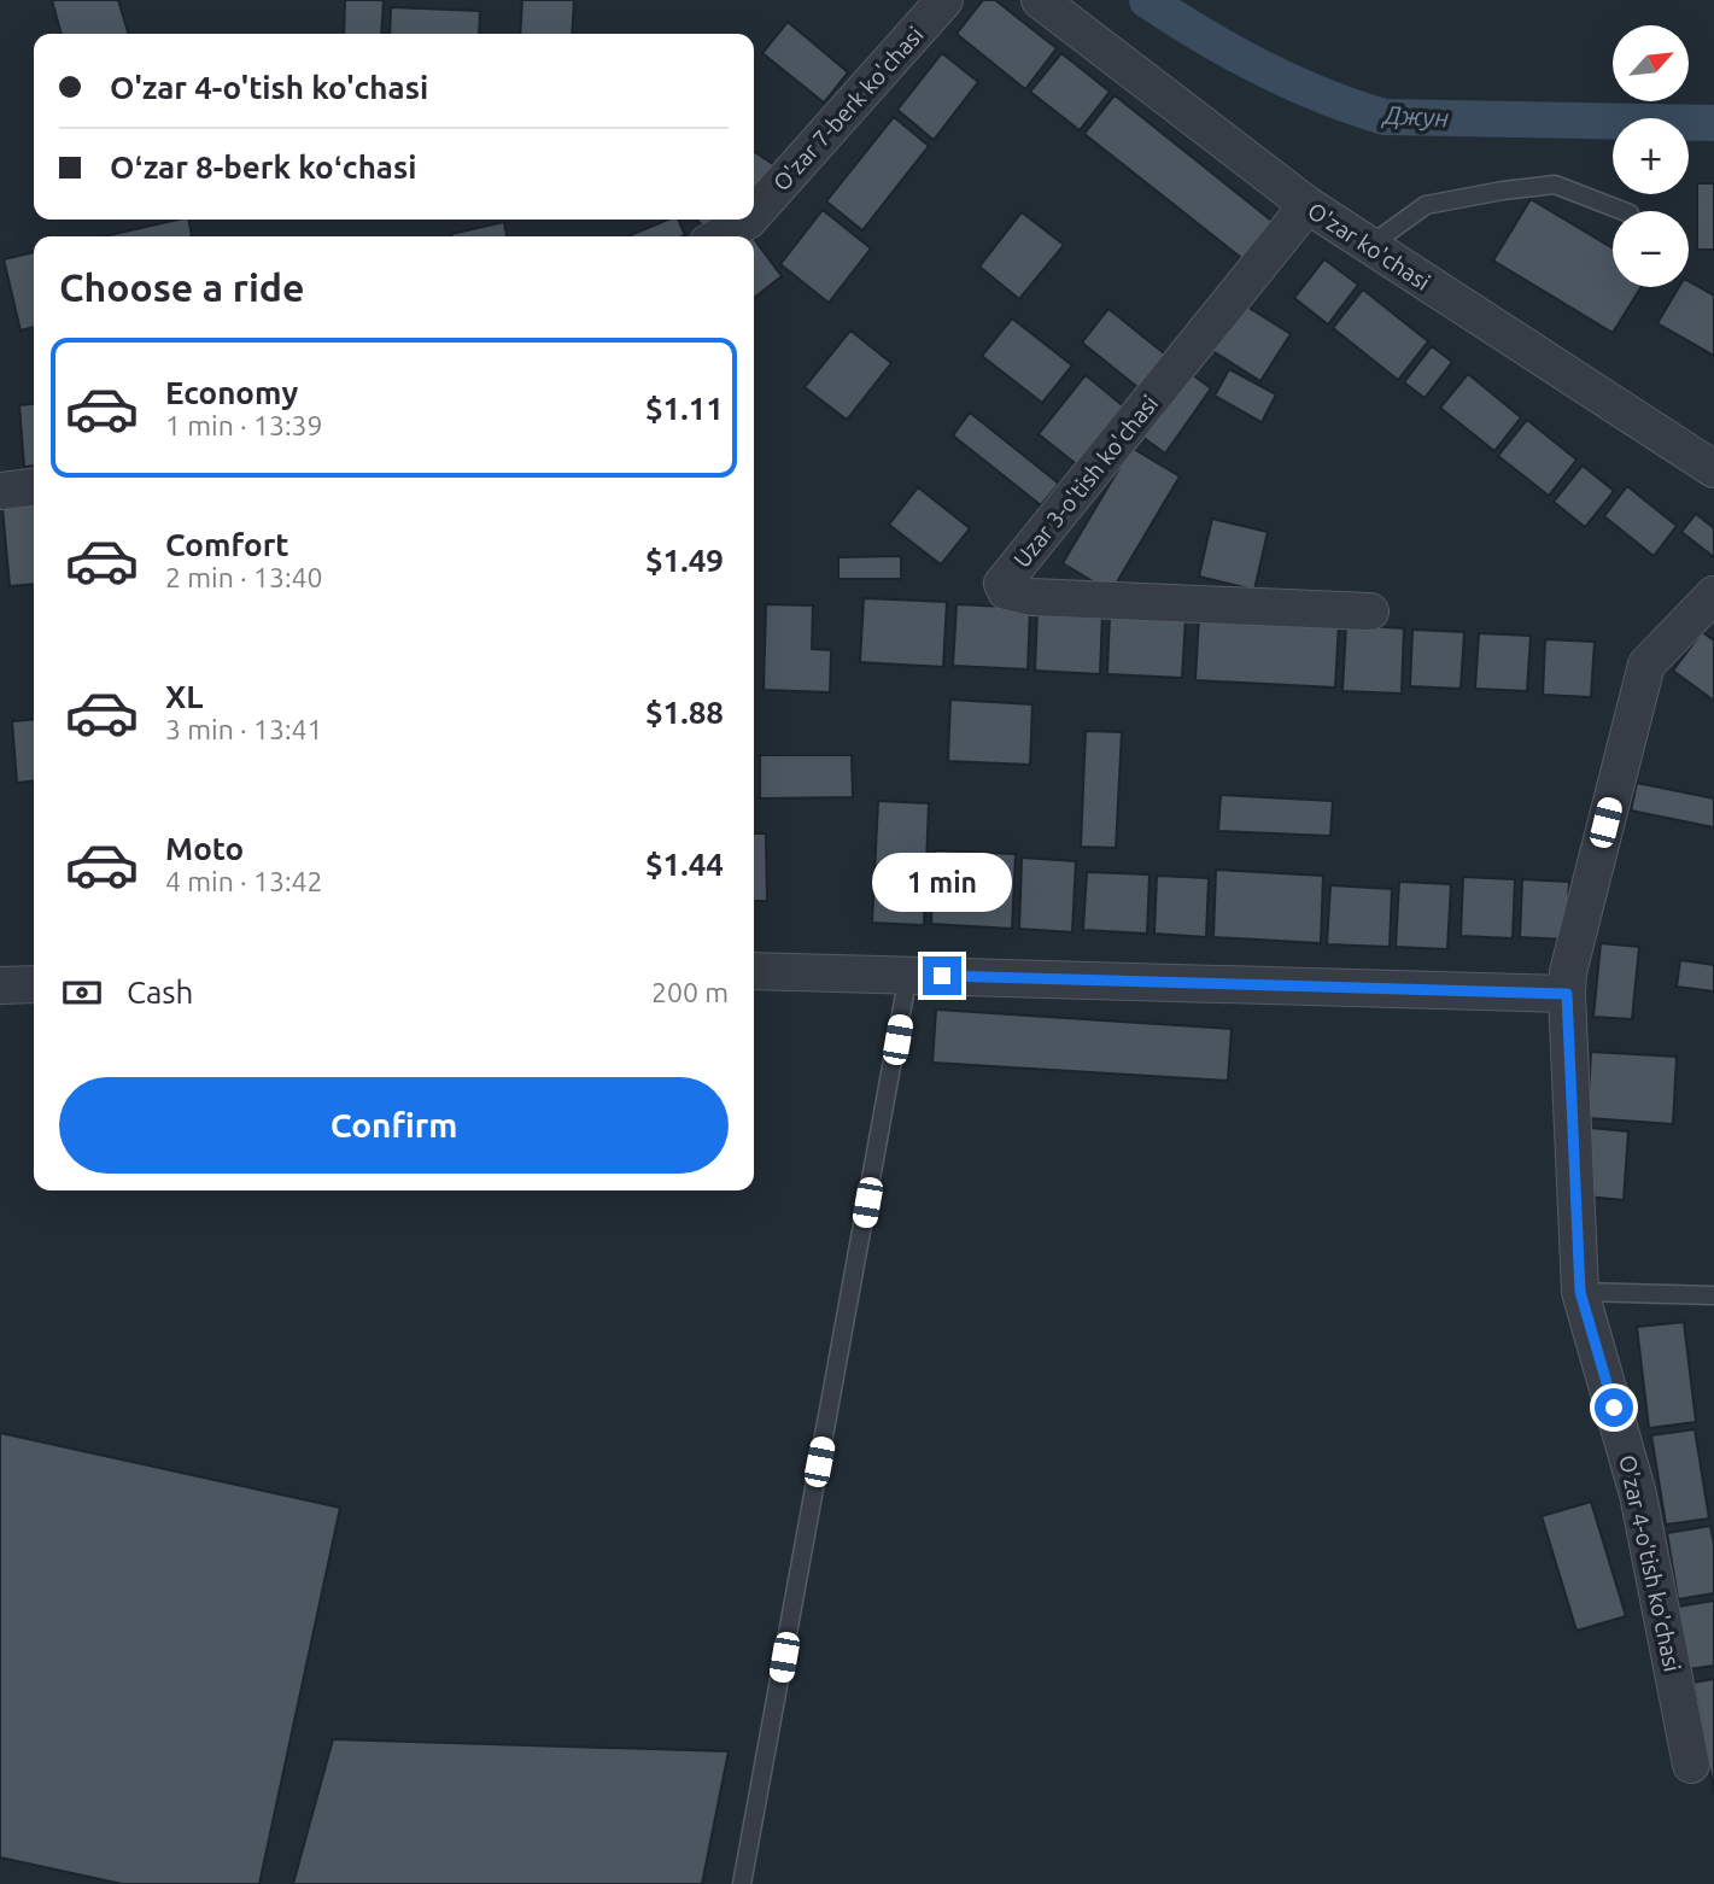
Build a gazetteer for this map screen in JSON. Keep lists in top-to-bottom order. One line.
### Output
{"streets":{"street":["O'zar 7-berk ko'chasi","O'zar ko'chasi","Uzar 3-o'tish ko'chasi","O'zar 4-o'tish ko'chasi"]},"crossings":[["O'zar ko'chasi","Uzar 3-o'tish ko'chasi"]],"water":["Джун"],"north":"top right","page":{"map_buttons":["+","−"],"banner":["O'zar 4-o'tish ko'chasi","Oʻzar 8-berk koʻchasi"],"heading":"Choose a ride","list":[{"name":"Economy","note":"1 min · 13:39","value":"$1.11"},{"name":"Comfort","note":"2 min · 13:40","value":"$1.49"},{"name":"XL","note":"3 min · 13:41","value":"$1.88"},{"name":"Moto","note":"4 min · 13:42","value":"$1.44"}],"bubble":"1 min","pay":["Cash","200 m"],"buttons":"Confirm"}}
